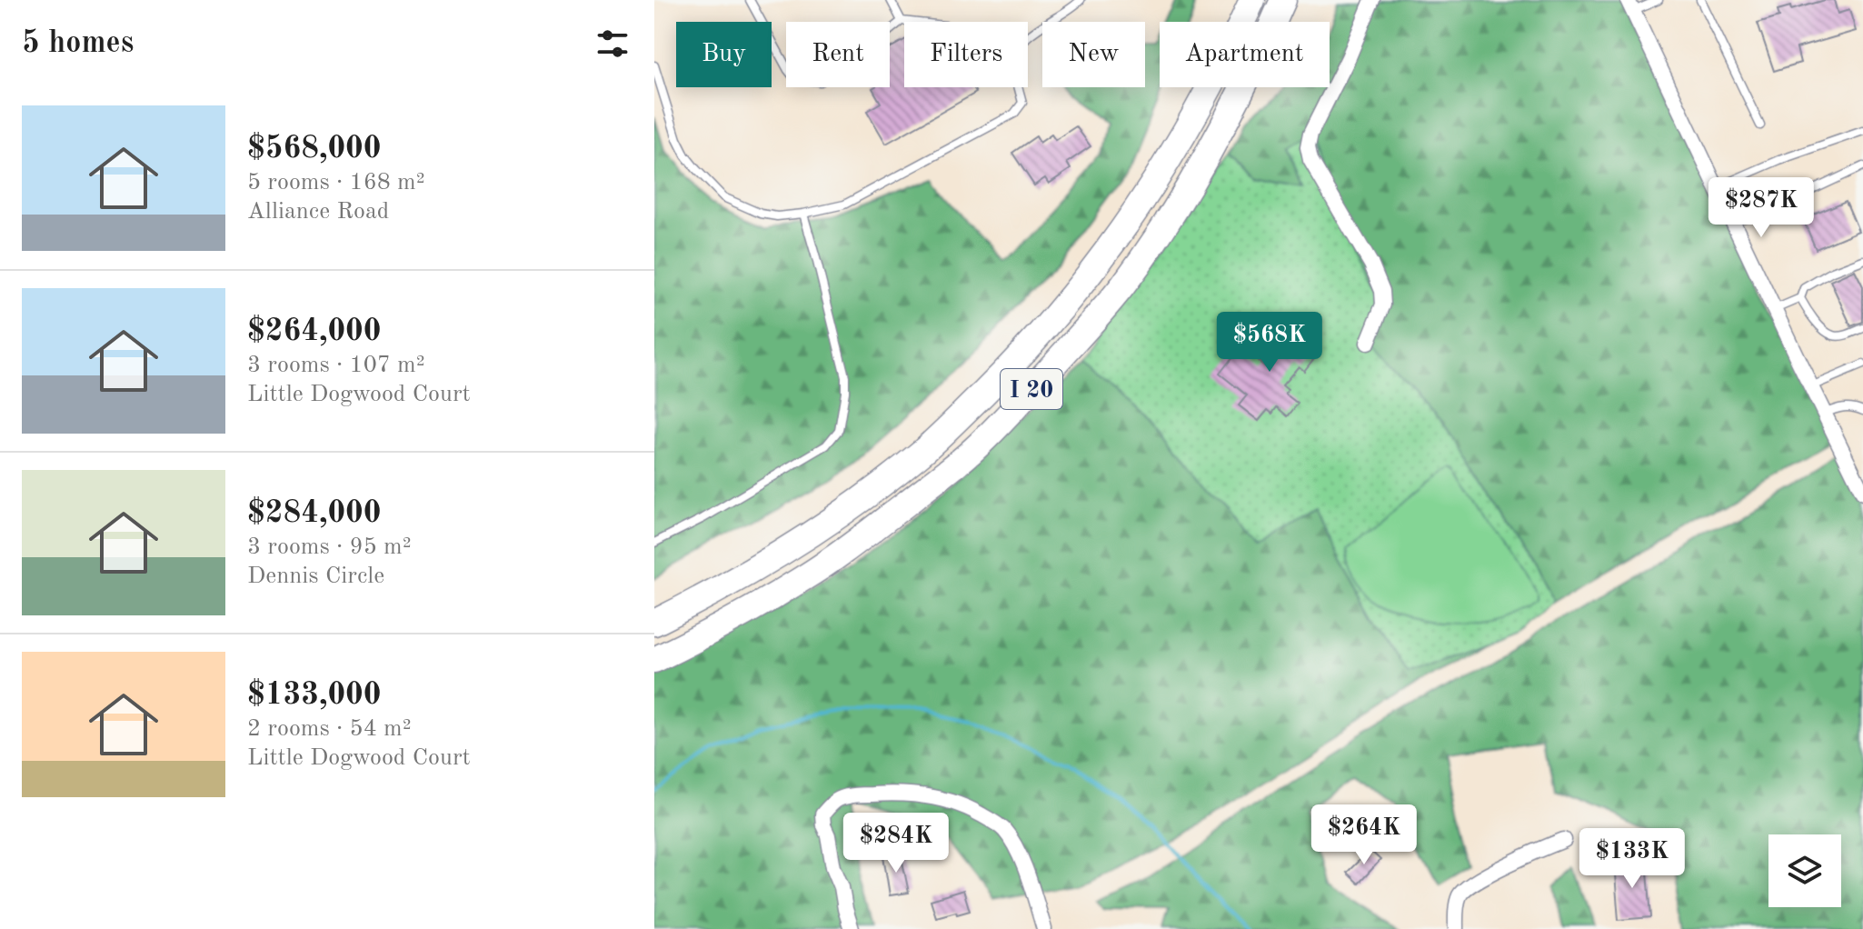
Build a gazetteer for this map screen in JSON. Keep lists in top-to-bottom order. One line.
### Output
{"streets":{"highway":["I 20"]},"page":{"heading":"5 homes","chip":["Buy","Rent","Filters","New","Apartment"],"list":[{"name":"$568,000","note":"5 rooms · 168 m² · Alliance Road"},{"name":"$264,000","note":"3 rooms · 107 m² · Little Dogwood Court"},{"name":"$284,000","note":"3 rooms · 95 m² · Dennis Circle"},{"name":"$133,000","note":"2 rooms · 54 m² · Little Dogwood Court"}],"price":["$287K","$568K","$264K","$284K","$133K"]}}
